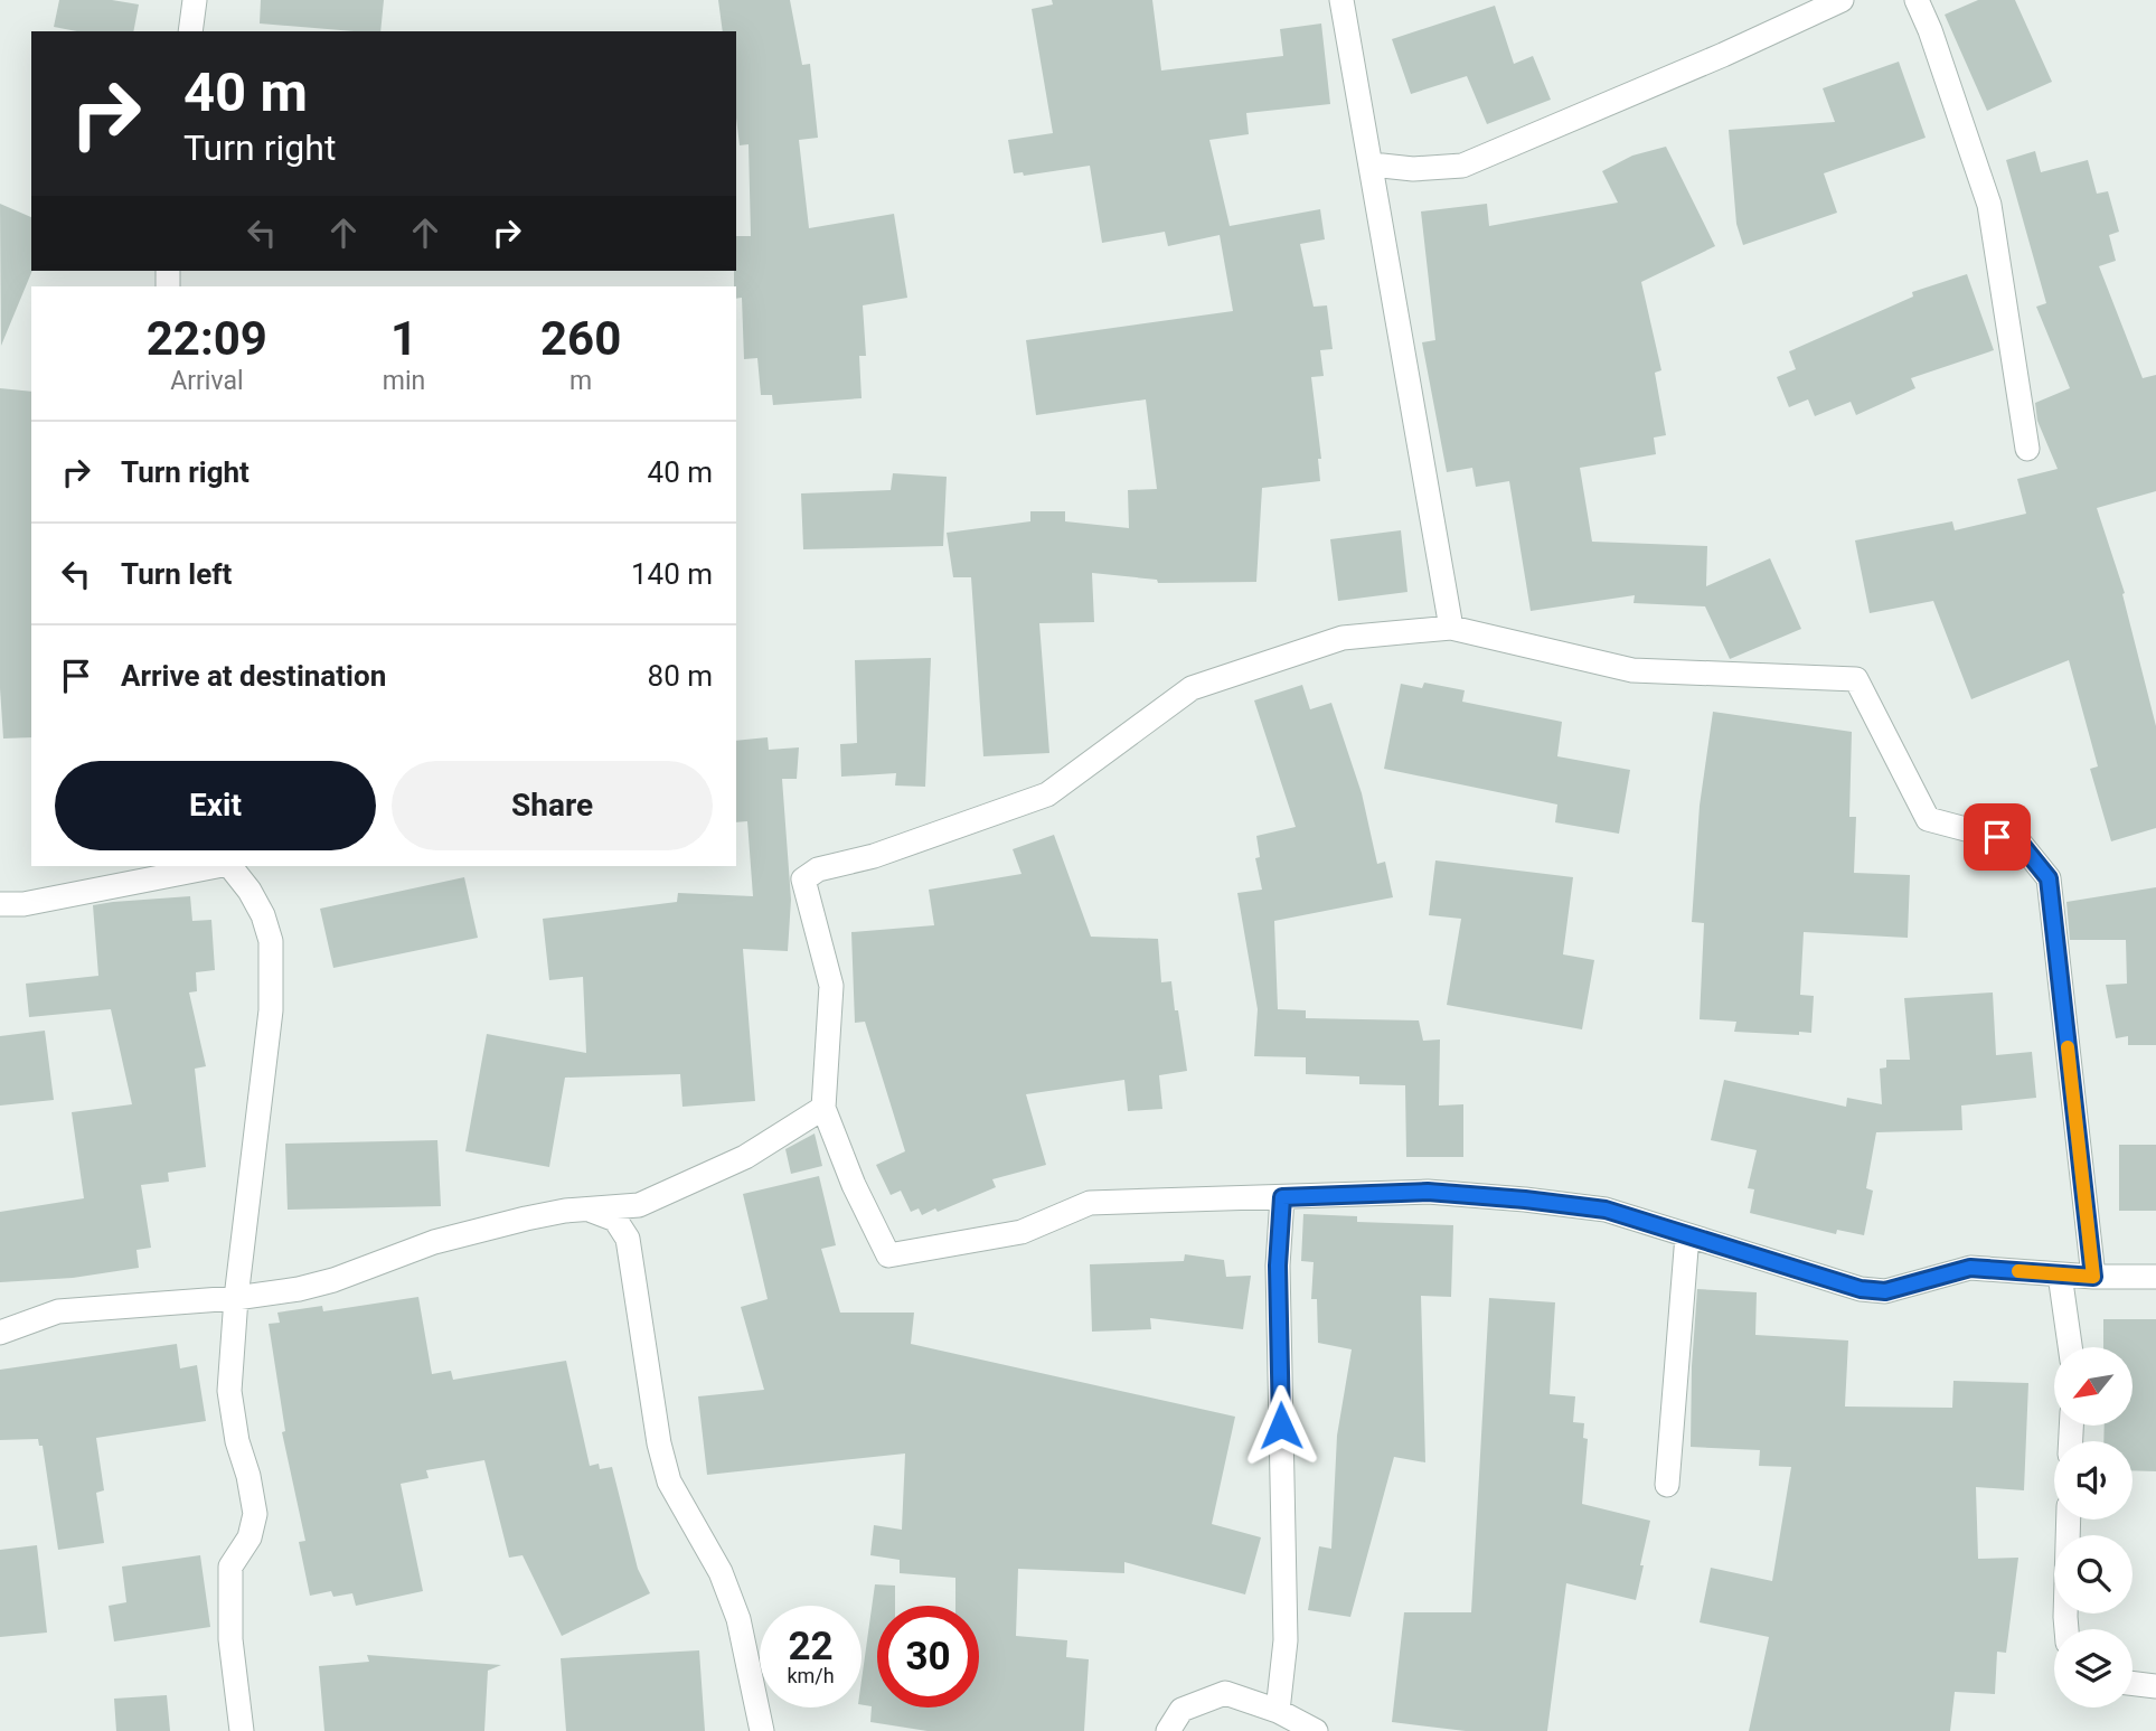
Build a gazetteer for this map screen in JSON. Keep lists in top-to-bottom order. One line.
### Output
{"north":"bottom left","page":{"turn":["40 m","Turn right"],"eta":["22:09","Arrival","1","min","260","m"],"list":[{"name":"Turn right","value":"40 m"},{"name":"Turn left","value":"140 m"},{"name":"Arrive at destination","value":"80 m"}],"buttons":["Exit","Share"],"speed":"22 km/h","limit":"30"}}
